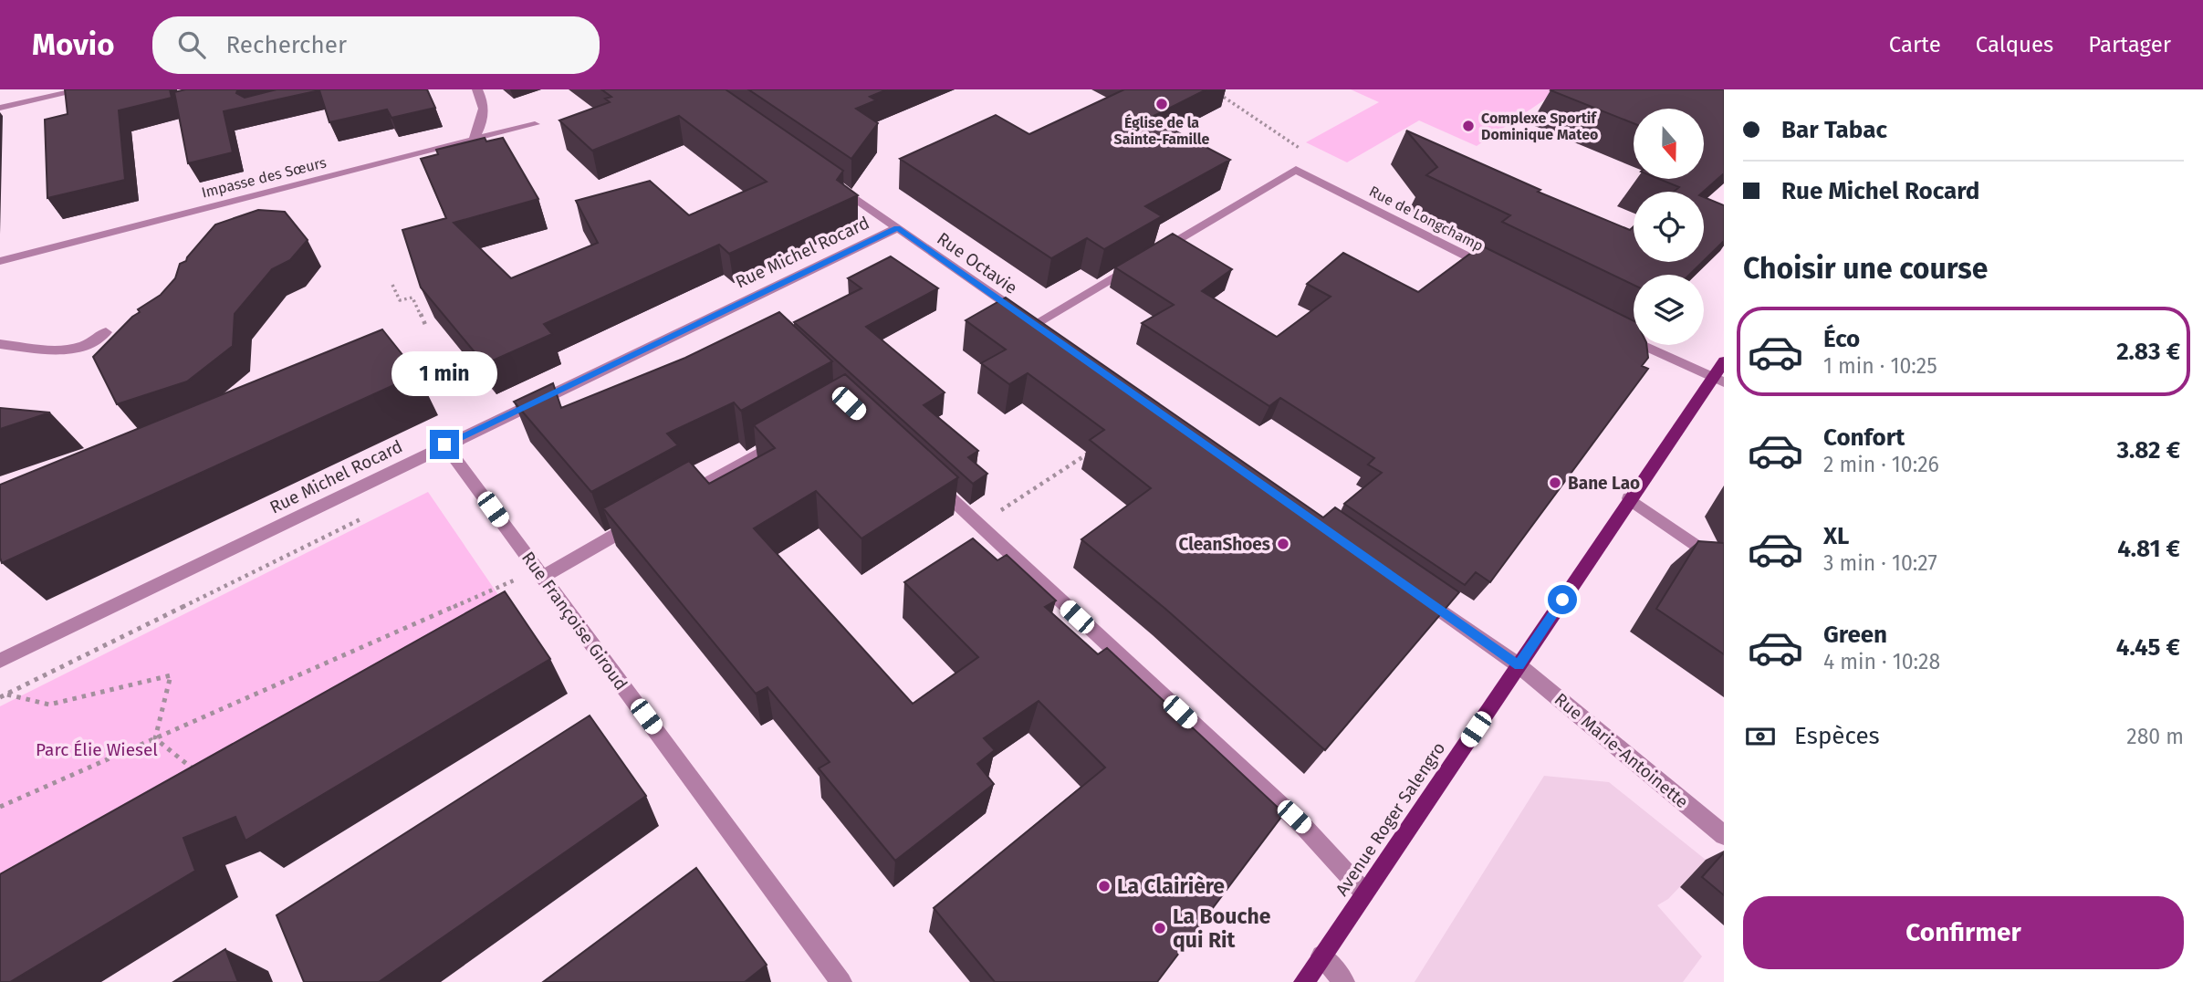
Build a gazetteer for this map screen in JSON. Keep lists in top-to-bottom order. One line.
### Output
{"streets":{"main road":["Avenue Roger Salengro"],"street":["Impasse des Sœurs","Rue de Longchamp","Rue Michel Rocard","Rue Octavie","Rue Françoise Giroud","Rue Marie-Antoinette"]},"crossings":[["Rue de Longchamp","Rue Octavie"],["Rue Michel Rocard","Rue Octavie"],["Rue Michel Rocard","Rue Françoise Giroud"],["Rue Marie-Antoinette","Avenue Roger Salengro"]],"parks":["Parc Élie Wiesel"],"places":["Église de la Sainte-Famille","Complexe Sportif Dominique Mateo","Bane Lao","CleanShoes","La Clairière","La Bouche qui Rit"],"north":"bottom","page":{"header":"Movio","search":"Rechercher","nav":["Carte","Calques","Partager"],"banner":["Bar Tabac","Rue Michel Rocard"],"heading":"Choisir une course","list":[{"name":"Éco","note":"1 min · 10:25","value":"2.83 €"},{"name":"Confort","note":"2 min · 10:26","value":"3.82 €"},{"name":"XL","note":"3 min · 10:27","value":"4.81 €"},{"name":"Green","note":"4 min · 10:28","value":"4.45 €"}],"bubble":"1 min","pay":["Espèces","280 m"],"buttons":"Confirmer"}}
